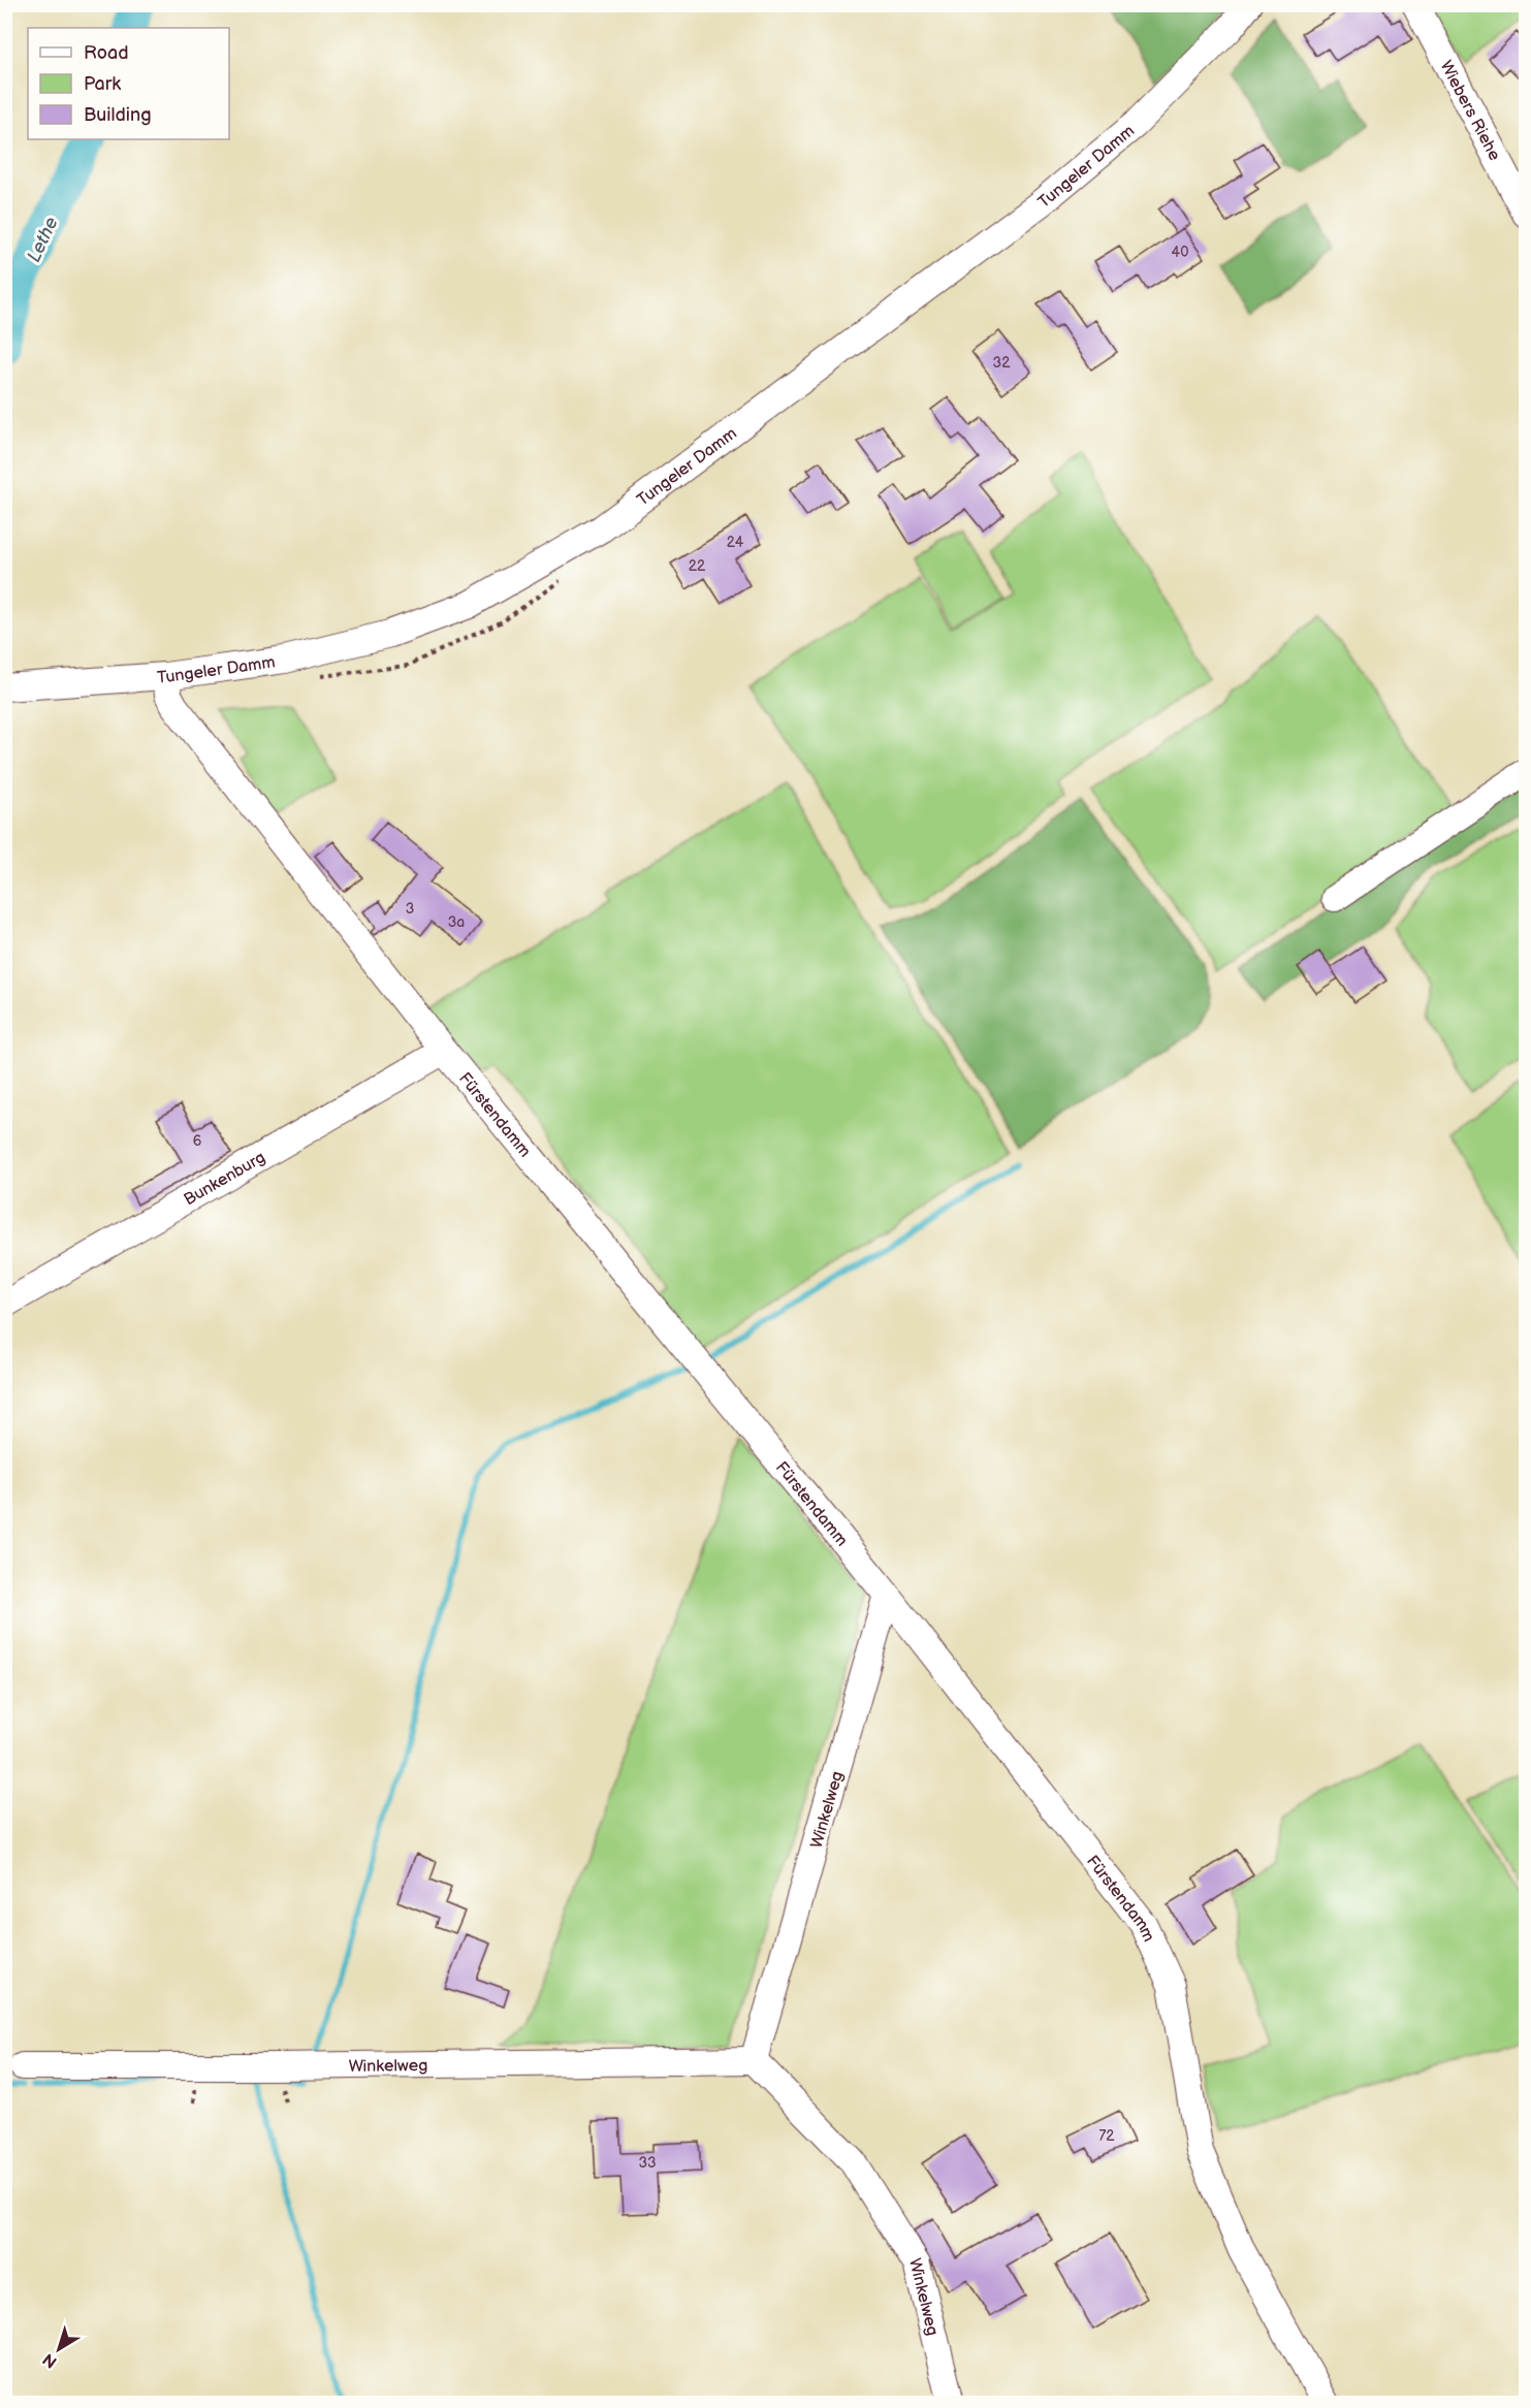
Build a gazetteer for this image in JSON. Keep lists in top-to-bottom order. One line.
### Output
{"streets":{"street":["Wiebers Riehe","Tungeler Damm","Fürstendamm","Bunkenburg","Winkelweg"]},"crossings":[["Tungeler Damm","Fürstendamm"],["Fürstendamm","Bunkenburg"],["Fürstendamm","Winkelweg"]],"water":["Lethe"],"house_numbers":["40","32","24","22","3","3a","6","72","33"],"legend":["Road","Park","Building"],"north":"bottom left"}
